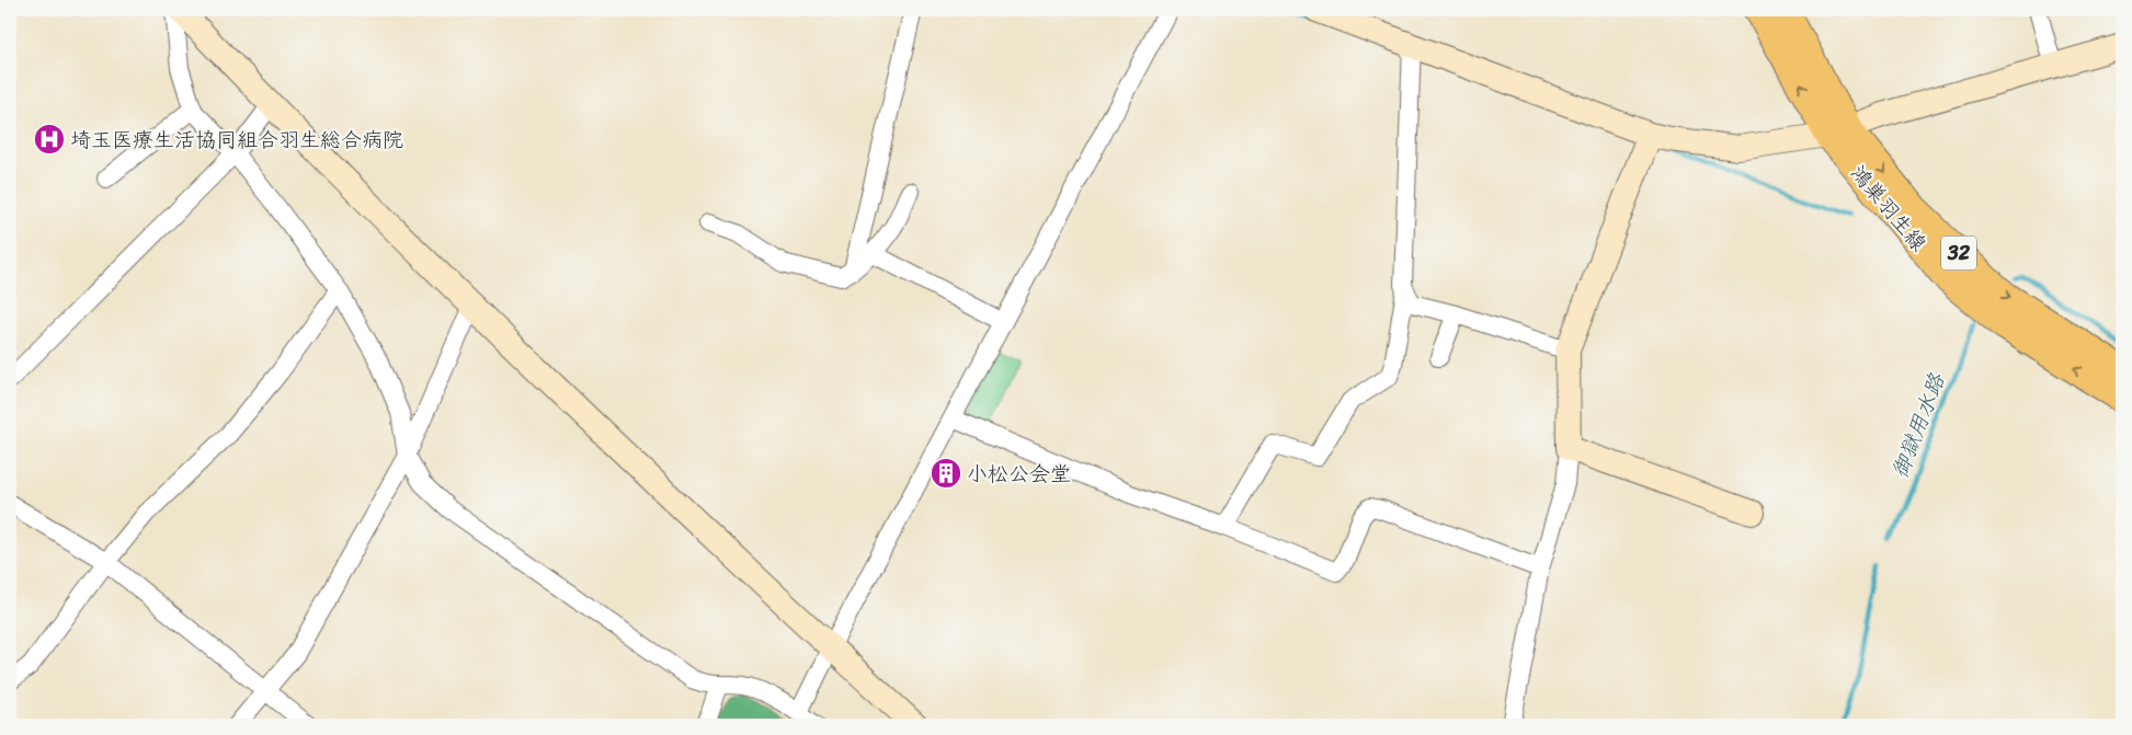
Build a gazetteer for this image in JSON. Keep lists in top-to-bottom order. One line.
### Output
{"streets":{"main road":["鴻巣羽生線","32"]},"water":["御獄用水路"],"places":{"hospital":["埼玉医療生活協同組合羽生総合病院"],"building":["小松公会堂"]}}
